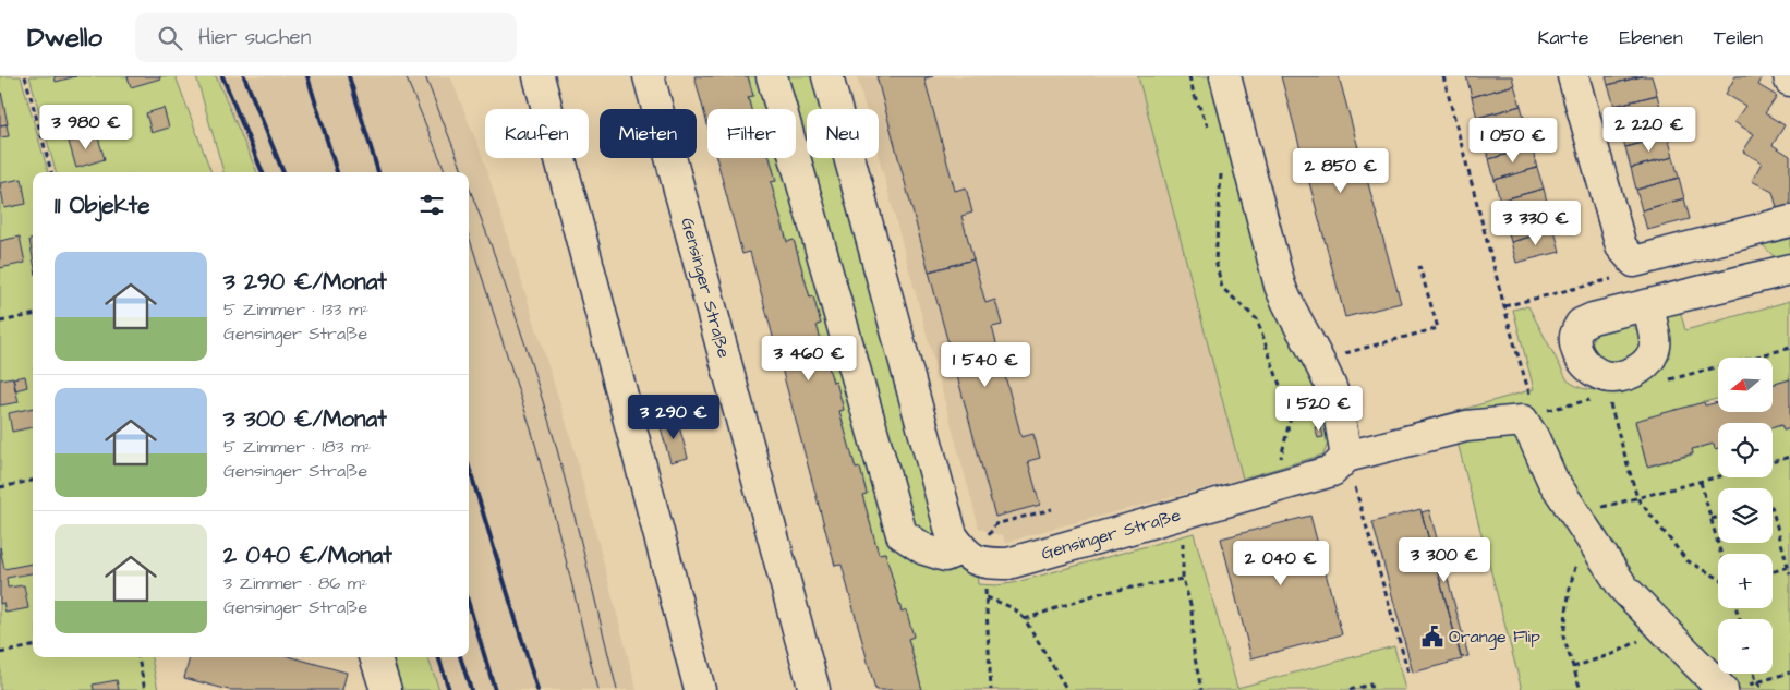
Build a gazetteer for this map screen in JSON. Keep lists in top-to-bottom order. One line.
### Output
{"streets":{"street":["Gensinger Straße"]},"places":{"public building":["Orange Flip"]},"north":"left","page":{"header":"Dwello","search":"Hier suchen","nav":["Karte","Ebenen","Teilen"],"price":["3 980 €","2 220 €","1 050 €","2 850 €","3 330 €","3 460 €","1 540 €","1 520 €","3 290 €","3 300 €","2 040 €"],"chip":["Kaufen","Mieten","Filter","Neu"],"heading":"11 Objekte","list":[{"name":"3 290 €/Monat","note":"5 Zimmer · 133 m² · Gensinger Straße"},{"name":"3 300 €/Monat","note":"5 Zimmer · 183 m² · Gensinger Straße"},{"name":"2 040 €/Monat","note":"3 Zimmer · 86 m² · Gensinger Straße"}],"map_buttons":["+","−"]}}
